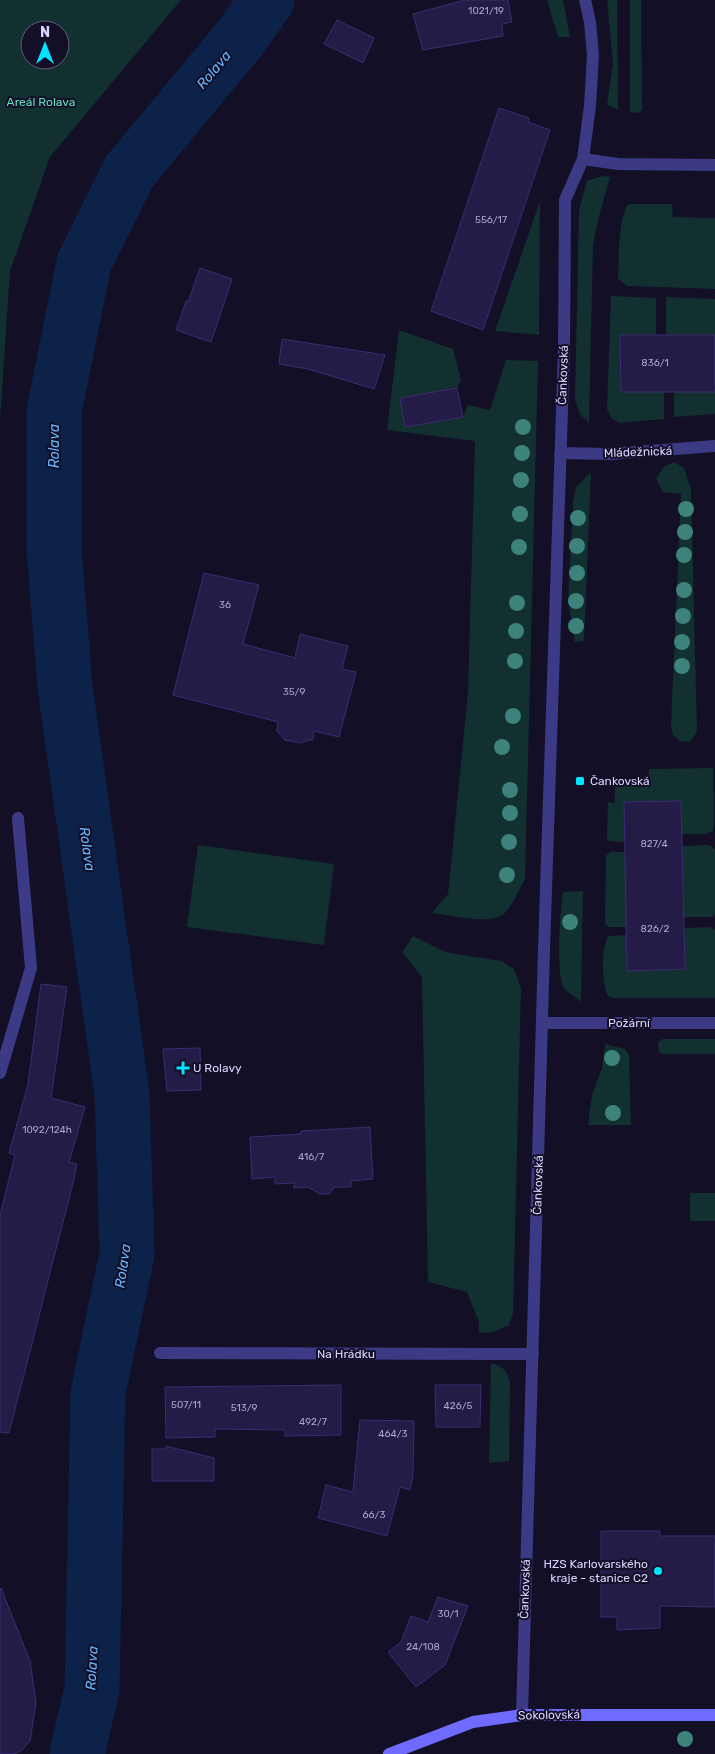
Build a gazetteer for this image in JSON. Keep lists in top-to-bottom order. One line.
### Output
{"streets":{"street":["Čankovská","Mládežnická","Požární","Na Hrádku","Sokolovská"]},"crossings":[["Čankovská","Mládežnická"],["Čankovská","Požární"],["Čankovská","Na Hrádku"],["Čankovská","Sokolovská"]],"water":["Rolava"],"parks":["Areál Rolava"],"places":{"transit":["Čankovská"],"health":["U Rolavy"],"other":["HZS Karlovarského kraje - stanice C2"]},"house_numbers":["1021/19","556/17","836/1","36","35/9","827/4","826/2","1092/124h","416/7","507/11","426/5","513/9","492/7","464/3","66/3","30/1","24/108"],"north":"top"}
